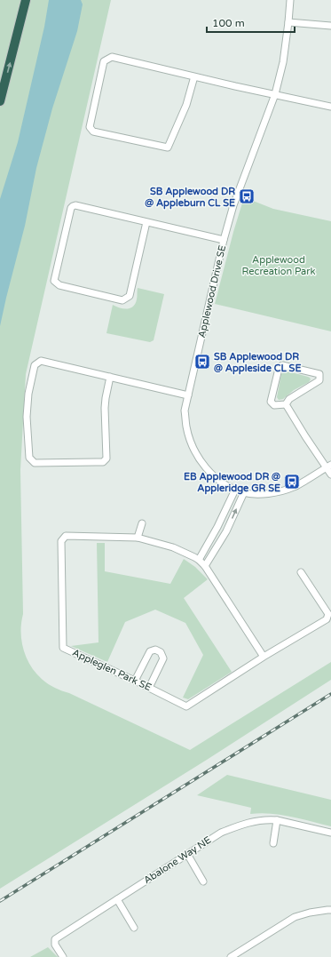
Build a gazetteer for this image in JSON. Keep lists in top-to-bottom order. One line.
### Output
{"streets":{"street":["Applewood Drive SE","Appleglen Park SE","Abalone Way NE"]},"parks":["Applewood Recreation Park"],"places":{"bus stop":["SB Applewood DR @ Appleburn CL SE","SB Applewood DR @ Appleside CL SE","EB Applewood DR @ Appleridge GR SE"]},"scale_bar":"100 m"}
